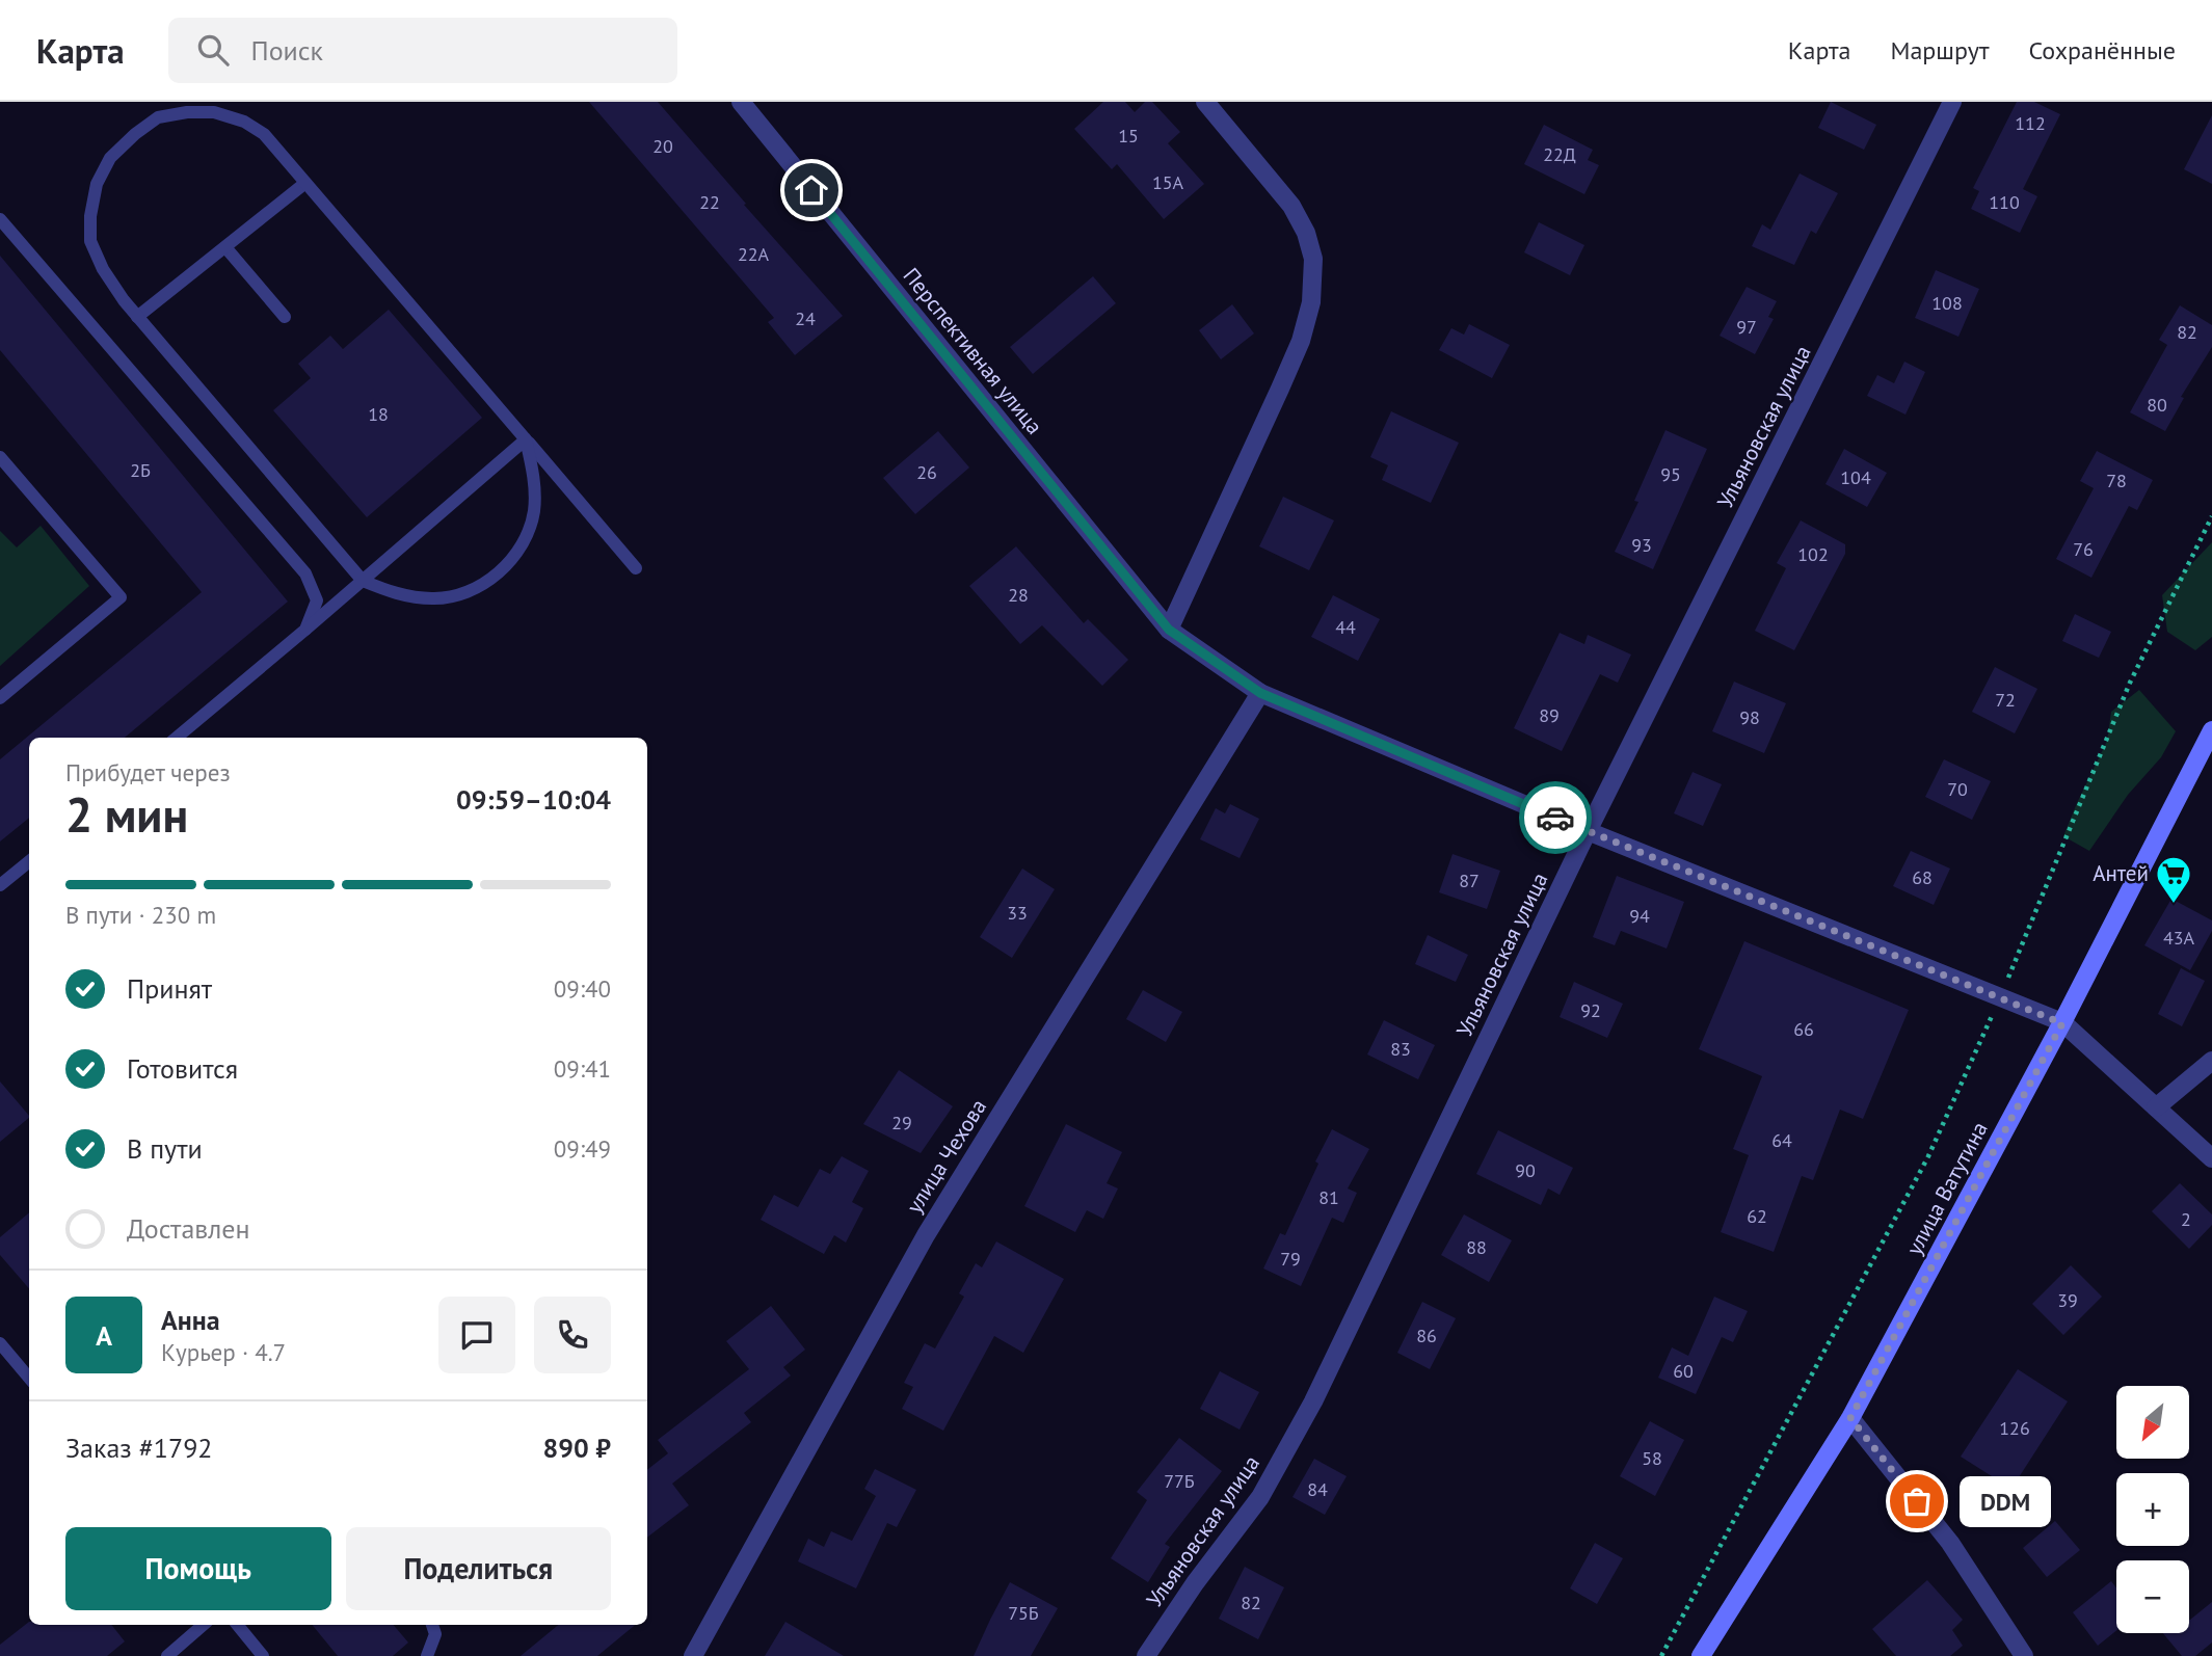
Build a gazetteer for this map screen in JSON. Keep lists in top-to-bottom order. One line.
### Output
{"streets":{"main road":["улица Ватутина"],"street":["Перспективная улица","Ульяновская улица","улица Чехова"]},"crossings":[["Перспективная улица","Ульяновская улица"],["Перспективная улица","улица Чехова"],["Перспективная улица","улица Ватутина"]],"places":{"supermarket":["Антей"],"other":["DDM"]},"house_numbers":["112","15","20","22Д","15А","22","110","22А","108","24","97","82","80","18","2Б","26","95","104","78","93","76","102","28","44","72","89","98","70","68","87","33","94","43А","92","66","83","29","64","90","81","62","2","88","79","39","86","60","126","58","77Б","84","82","75Б"],"north":"bottom left","page":{"header":"Карта","search":"Поиск","nav":["Карта","Маршрут","Сохранённые"],"heading":["2 мин","Прибудет через","09:59–10:04"],"panel":["Анна","Курьер · 4.7","Заказ #1792","890 ₽"],"bar":"В пути · 230 m","list":[["Принят","09:40"],["Готовится","09:41"],["В пути","09:49"],"Доставлен"],"round":"А","map_buttons":["+","−"],"bubble":"DDM","buttons":["Помощь","Поделиться"]}}
